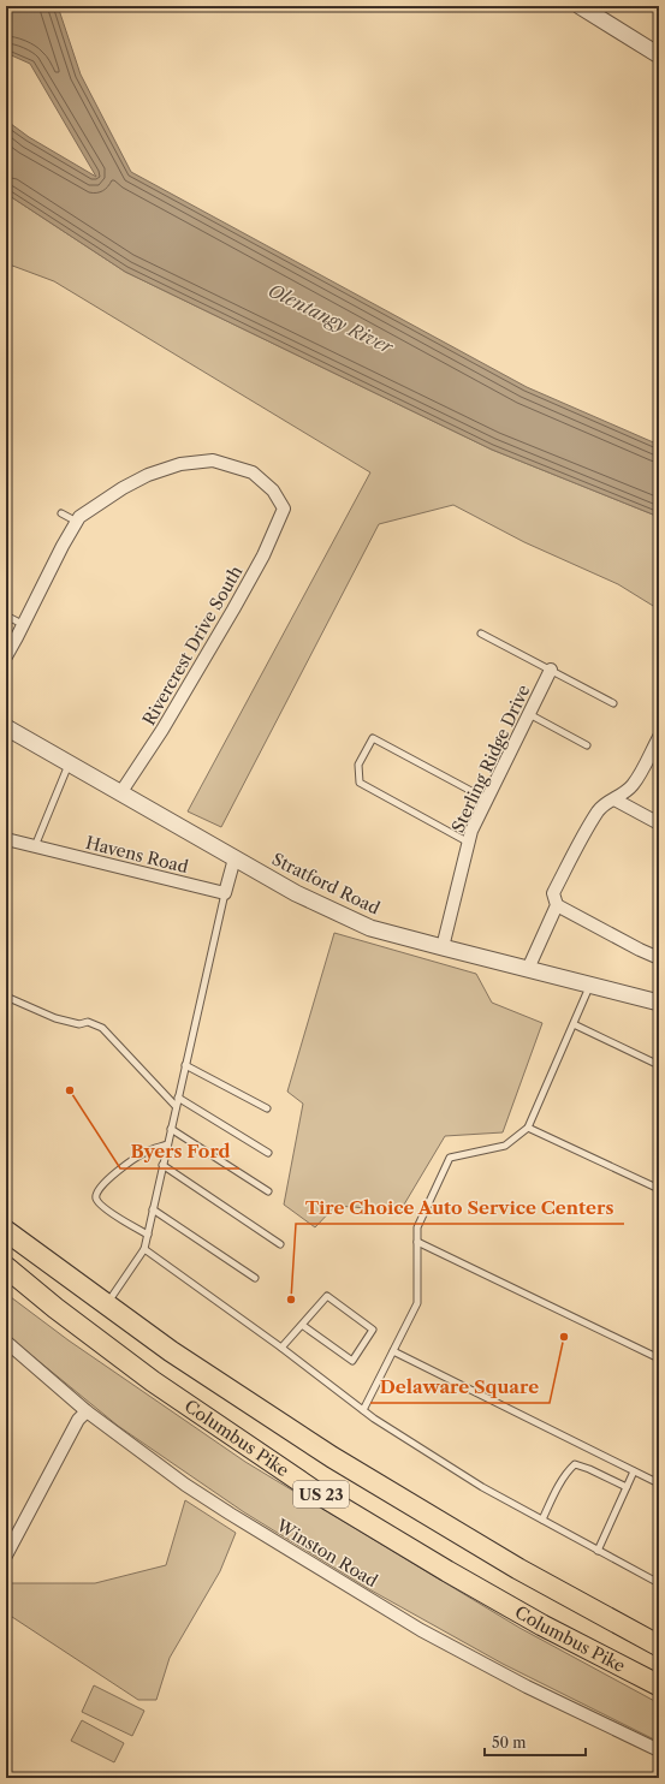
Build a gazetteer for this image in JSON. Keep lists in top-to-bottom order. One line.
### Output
{"streets":{"highway":["Columbus Pike","US 23"],"street":["Rivercrest Drive South","Sterling Ridge Drive","Havens Road","Stratford Road","Winston Road"]},"crossings":[["Rivercrest Drive South","Stratford Road"],["Sterling Ridge Drive","Stratford Road"]],"water":["Olentangy River"],"places":["Byers Ford","Tire Choice Auto Service Centers","Delaware Square"],"scale_bar":"50 m"}
